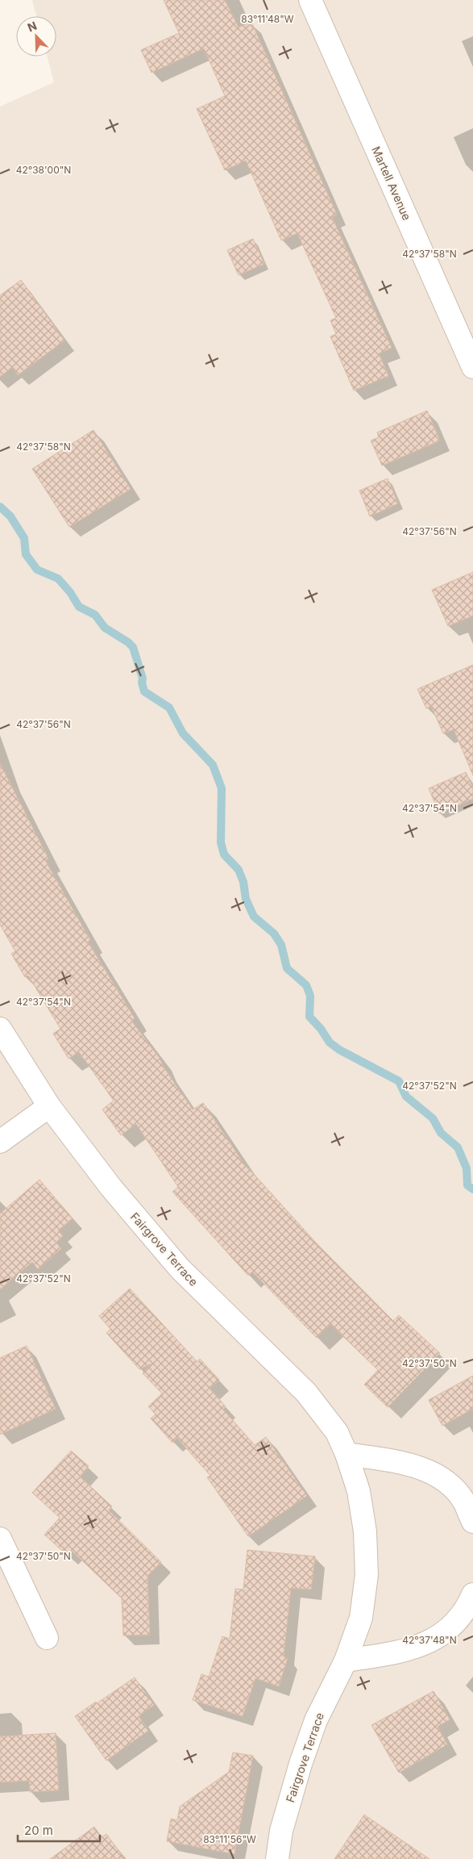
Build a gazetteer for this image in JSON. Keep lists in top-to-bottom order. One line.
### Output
{"streets":{"street":["Martell Avenue","Fairgrove Terrace"]},"scale_bar":"20 m","north":"top left","coordinates":["83°11'48\"W","42°38'00\"N","42°37'58\"N","42°37'56\"N","42°37'54\"N","42°37'52\"N","42°37'50\"N","42°37'48\"N","83°11'56\"W"]}
